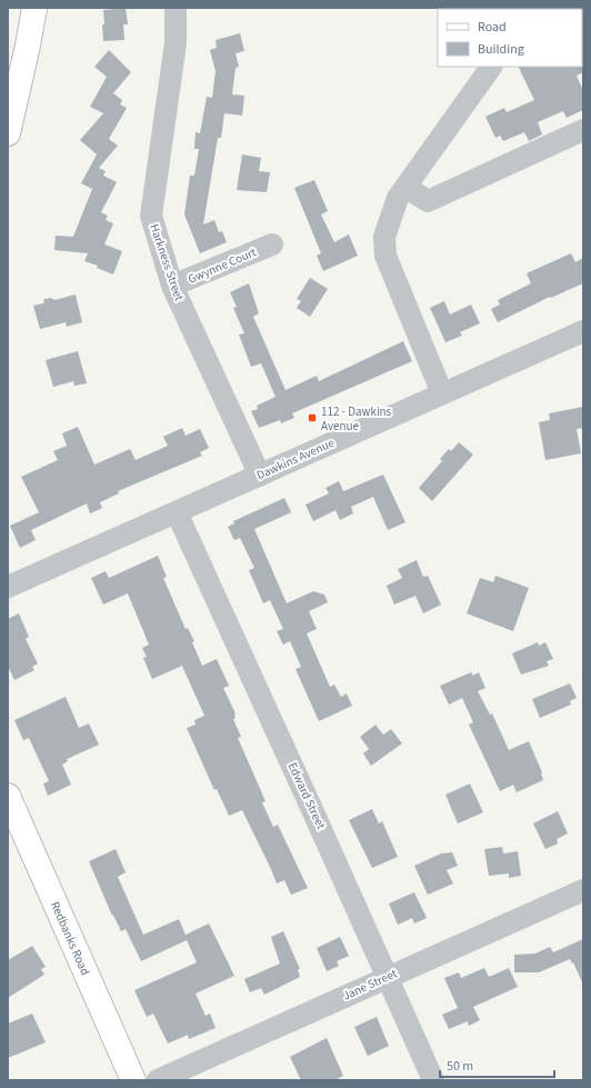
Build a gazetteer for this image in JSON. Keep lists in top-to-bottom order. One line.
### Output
{"streets":{"main road":["Redbanks Road"],"street":["Harkness Street","Gwynne Court","Dawkins Avenue","Edward Street","Jane Street"]},"crossings":[["Harkness Street","Gwynne Court"],["Harkness Street","Dawkins Avenue"],["Dawkins Avenue","Edward Street"],["Edward Street","Jane Street"]],"places":{"transit":["112 - Dawkins Avenue"]},"legend":["Road","Building"],"scale_bar":"50 m"}
